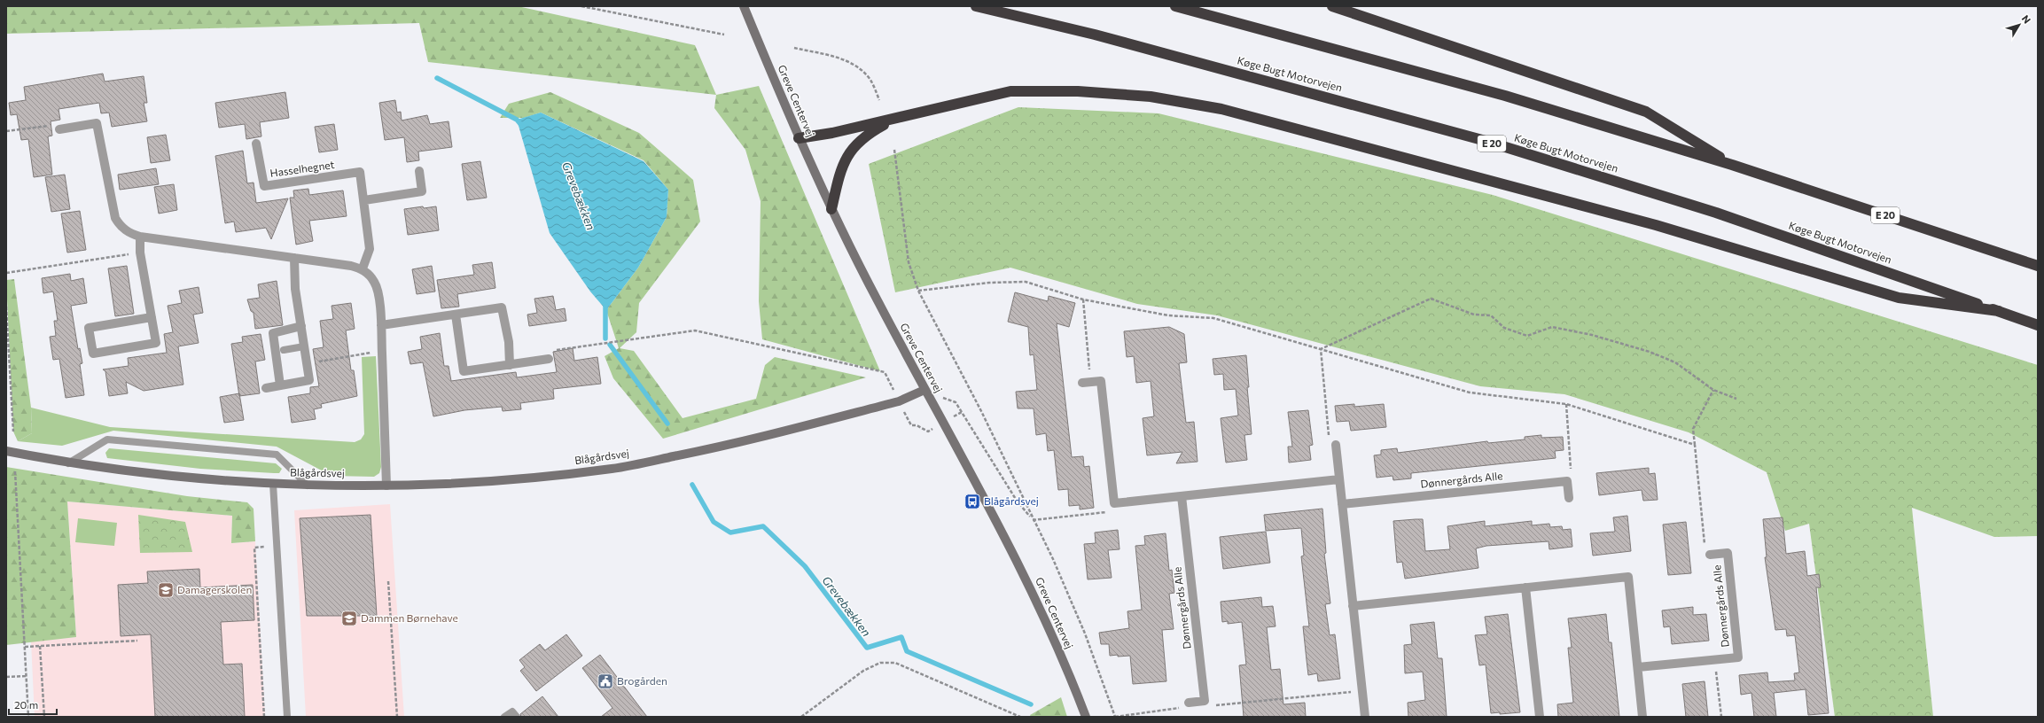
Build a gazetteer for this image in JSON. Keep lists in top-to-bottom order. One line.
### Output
{"streets":{"highway":["Køge Bugt Motorvejen","E 20"],"street":["Greve Centervej","Hasselhegnet","Blågårdsvej","Dønnergårds Alle"]},"crossings":[["Greve Centervej","Blågårdsvej"]],"water":["Grevebækken"],"places":{"bus stop":["Blågårdsvej"],"school or university":["Damagerskolen","Dammen Børnehave"],"public building":["Brogården"]},"scale_bar":"20 m","north":"top right"}
